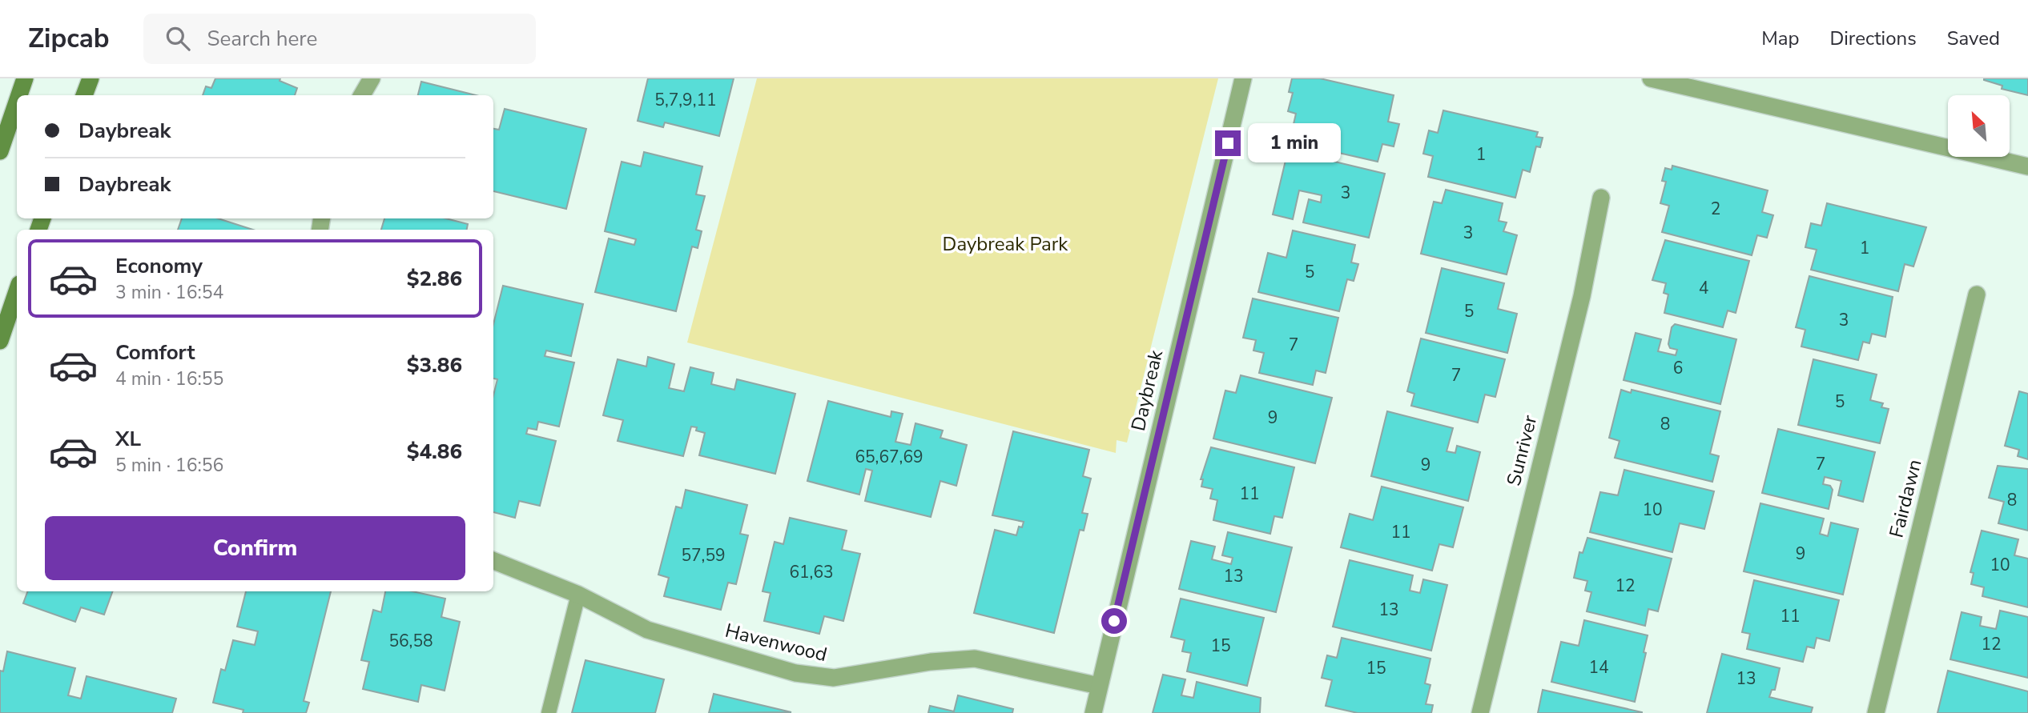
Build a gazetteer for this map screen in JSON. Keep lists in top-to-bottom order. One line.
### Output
{"streets":{"street":["Daybreak","Sunriver","Fairdawn","Havenwood"]},"crossings":[["Daybreak","Havenwood"]],"parks":["Daybreak Park"],"house_numbers":["5,7,9,11","1","3","2","3","1","5","4","5","3","7","6","7","5","9","8","65,67,69","7","9","11","8","10","11","9","57,59","10","61,63","13","12","13","11","56,58","12","15","14","15","13"],"north":"top left","page":{"header":"Zipcab","search":"Search here","nav":["Map","Directions","Saved"],"banner":["Daybreak","Daybreak"],"bubble":"1 min","list":[{"name":"Economy","note":"3 min · 16:54","value":"$2.86"},{"name":"Comfort","note":"4 min · 16:55","value":"$3.86"},{"name":"XL","note":"5 min · 16:56","value":"$4.86"}],"buttons":"Confirm"}}
